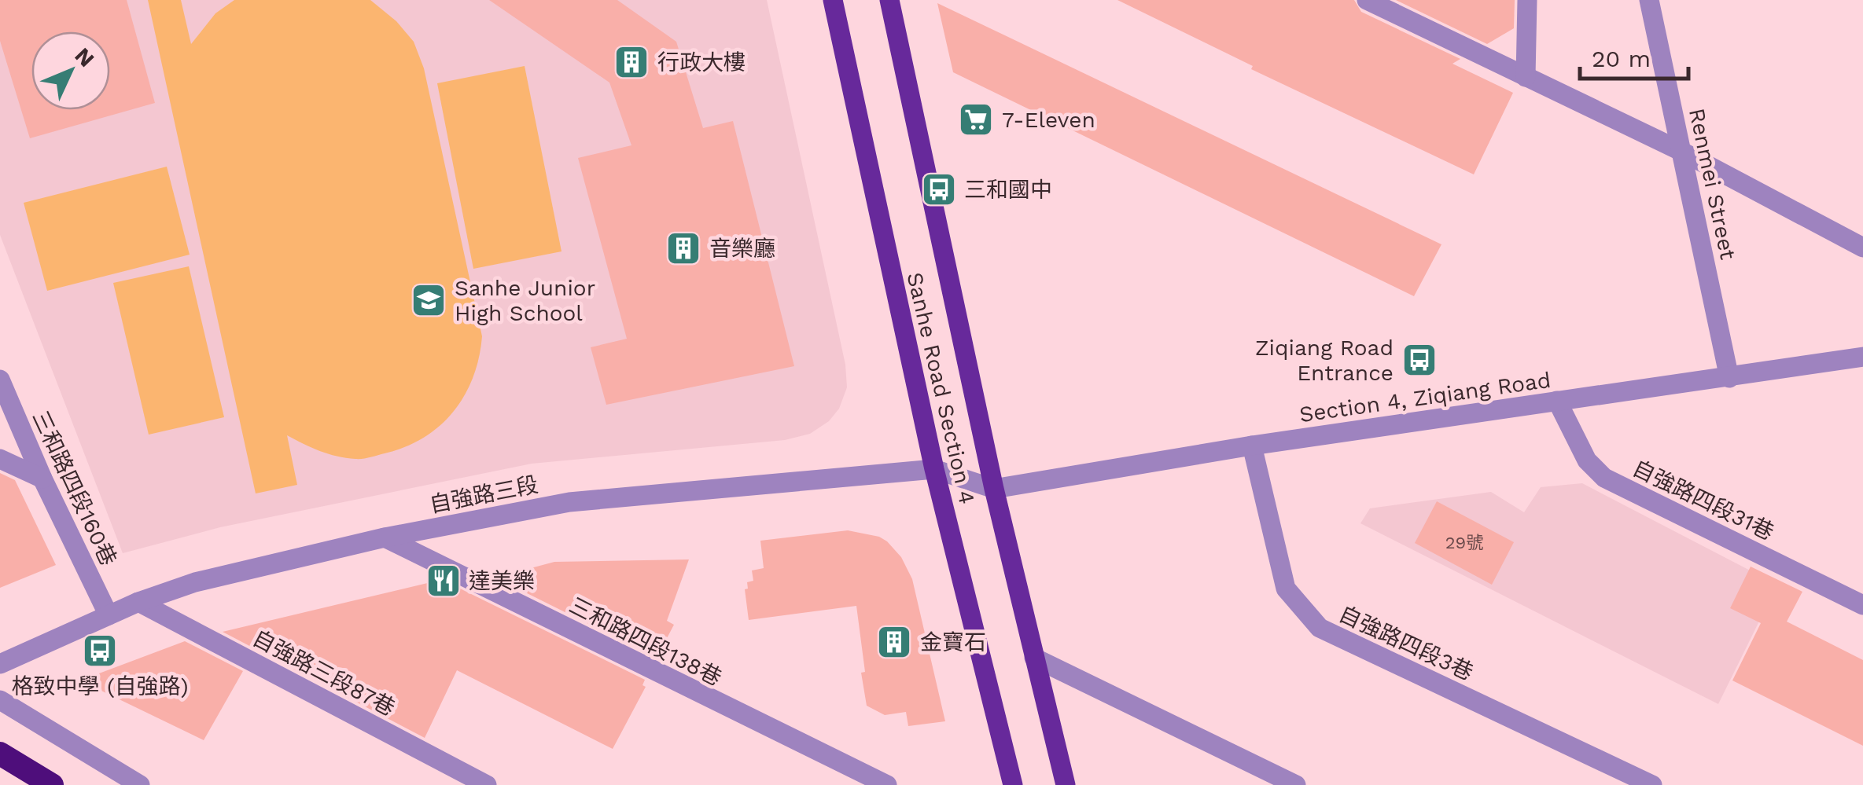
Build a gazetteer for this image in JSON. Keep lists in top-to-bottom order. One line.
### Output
{"streets":{"main road":["Sanhe Road Section 4"],"street":["Renmei Street","Section 4, Ziqiang Road","三和路四段160巷","自強路三段","自強路四段31巷","三和路四段138巷","自強路四段3巷","自強路三段87巷"]},"crossings":[["Renmei Street","Section 4, Ziqiang Road"],["Sanhe Road Section 4","Section 4, Ziqiang Road"],["Sanhe Road Section 4","自強路三段"],["Section 4, Ziqiang Road","自強路三段"],["Section 4, Ziqiang Road","自強路四段31巷"],["Section 4, Ziqiang Road","自強路四段3巷"],["三和路四段160巷","自強路三段"],["自強路三段","三和路四段138巷"],["自強路三段","自強路三段87巷"]],"places":{"building":["行政大樓","音樂廳","金寶石"],"supermarket":["7-Eleven"],"bus stop":["三和國中","Ziqiang Road Entrance","格致中學 (自強路)"],"school or university":["Sanhe Junior High School"],"restaurant":["達美樂"]},"house_numbers":["29號"],"scale_bar":"20 m","north":"top right"}
